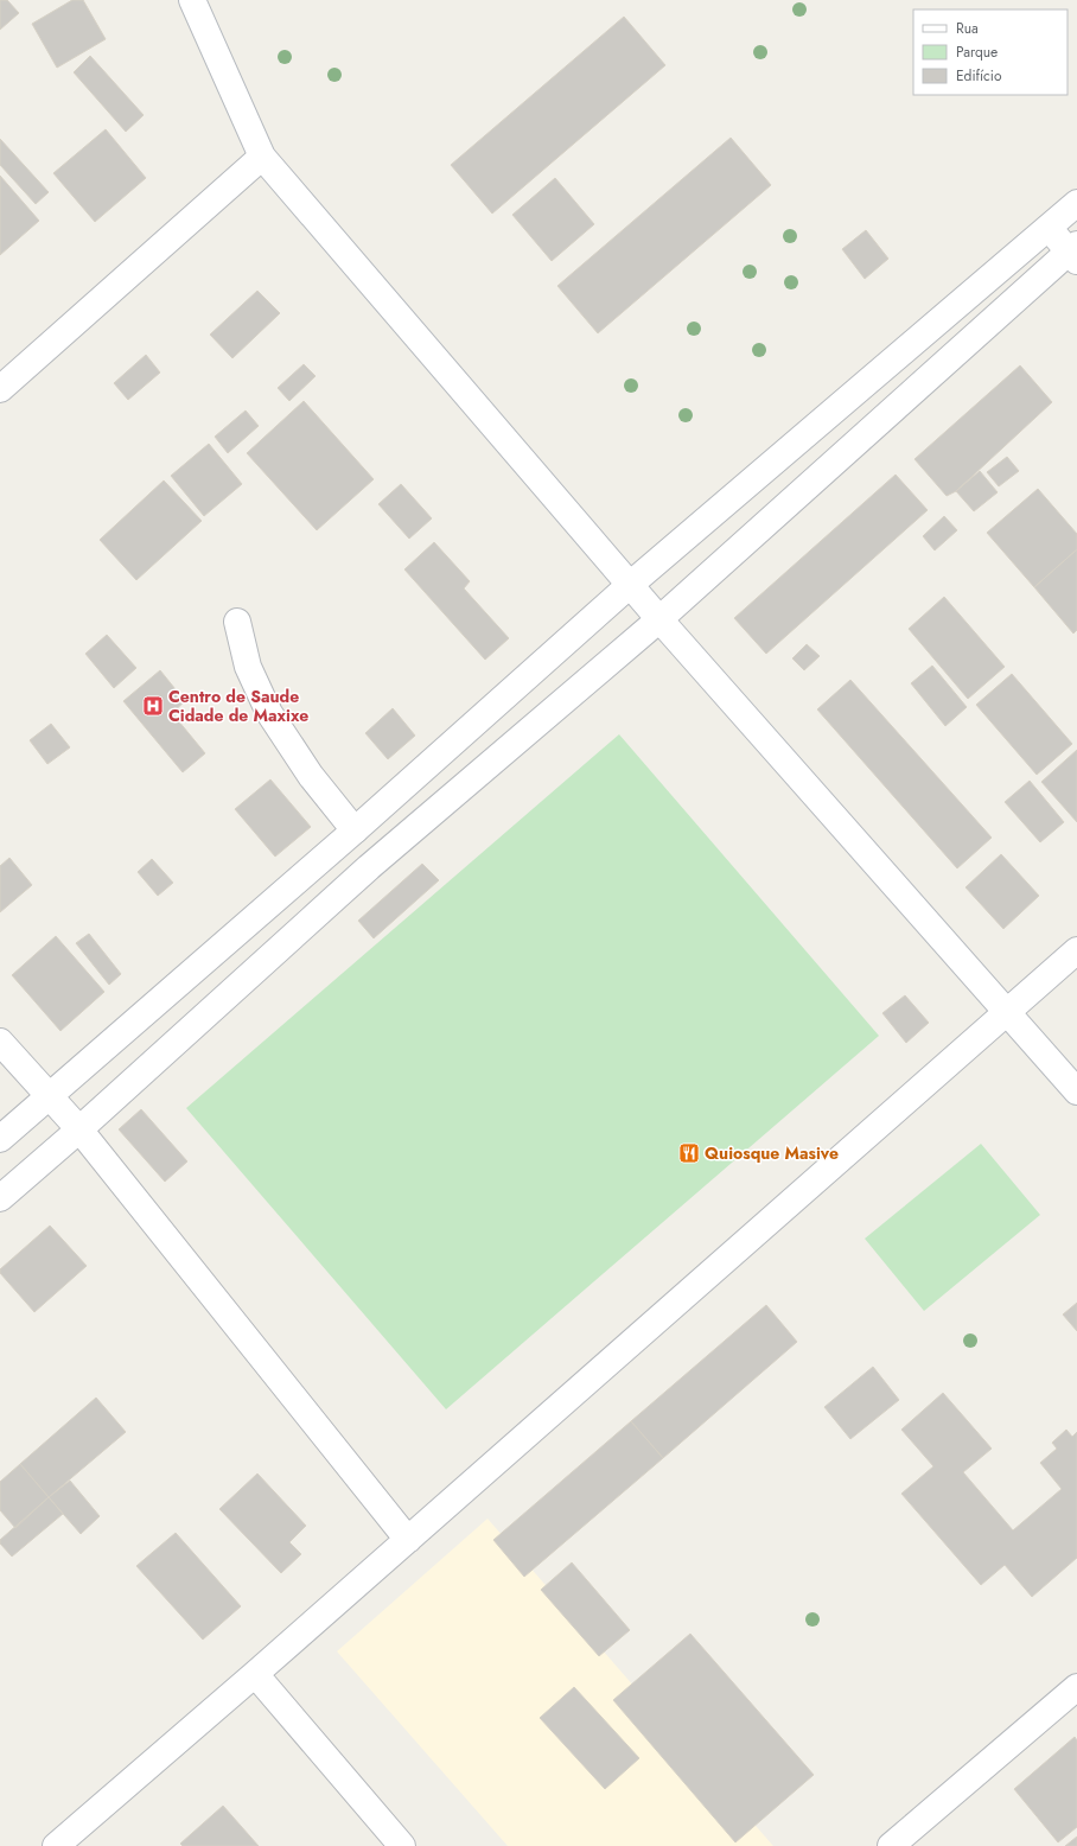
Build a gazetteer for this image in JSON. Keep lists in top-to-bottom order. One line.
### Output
{"places":{"hospital":["Centro de Saude Cidade de Maxixe"],"restaurant":["Quiosque Masive"]},"legend":["Rua","Parque","Edifício"]}
